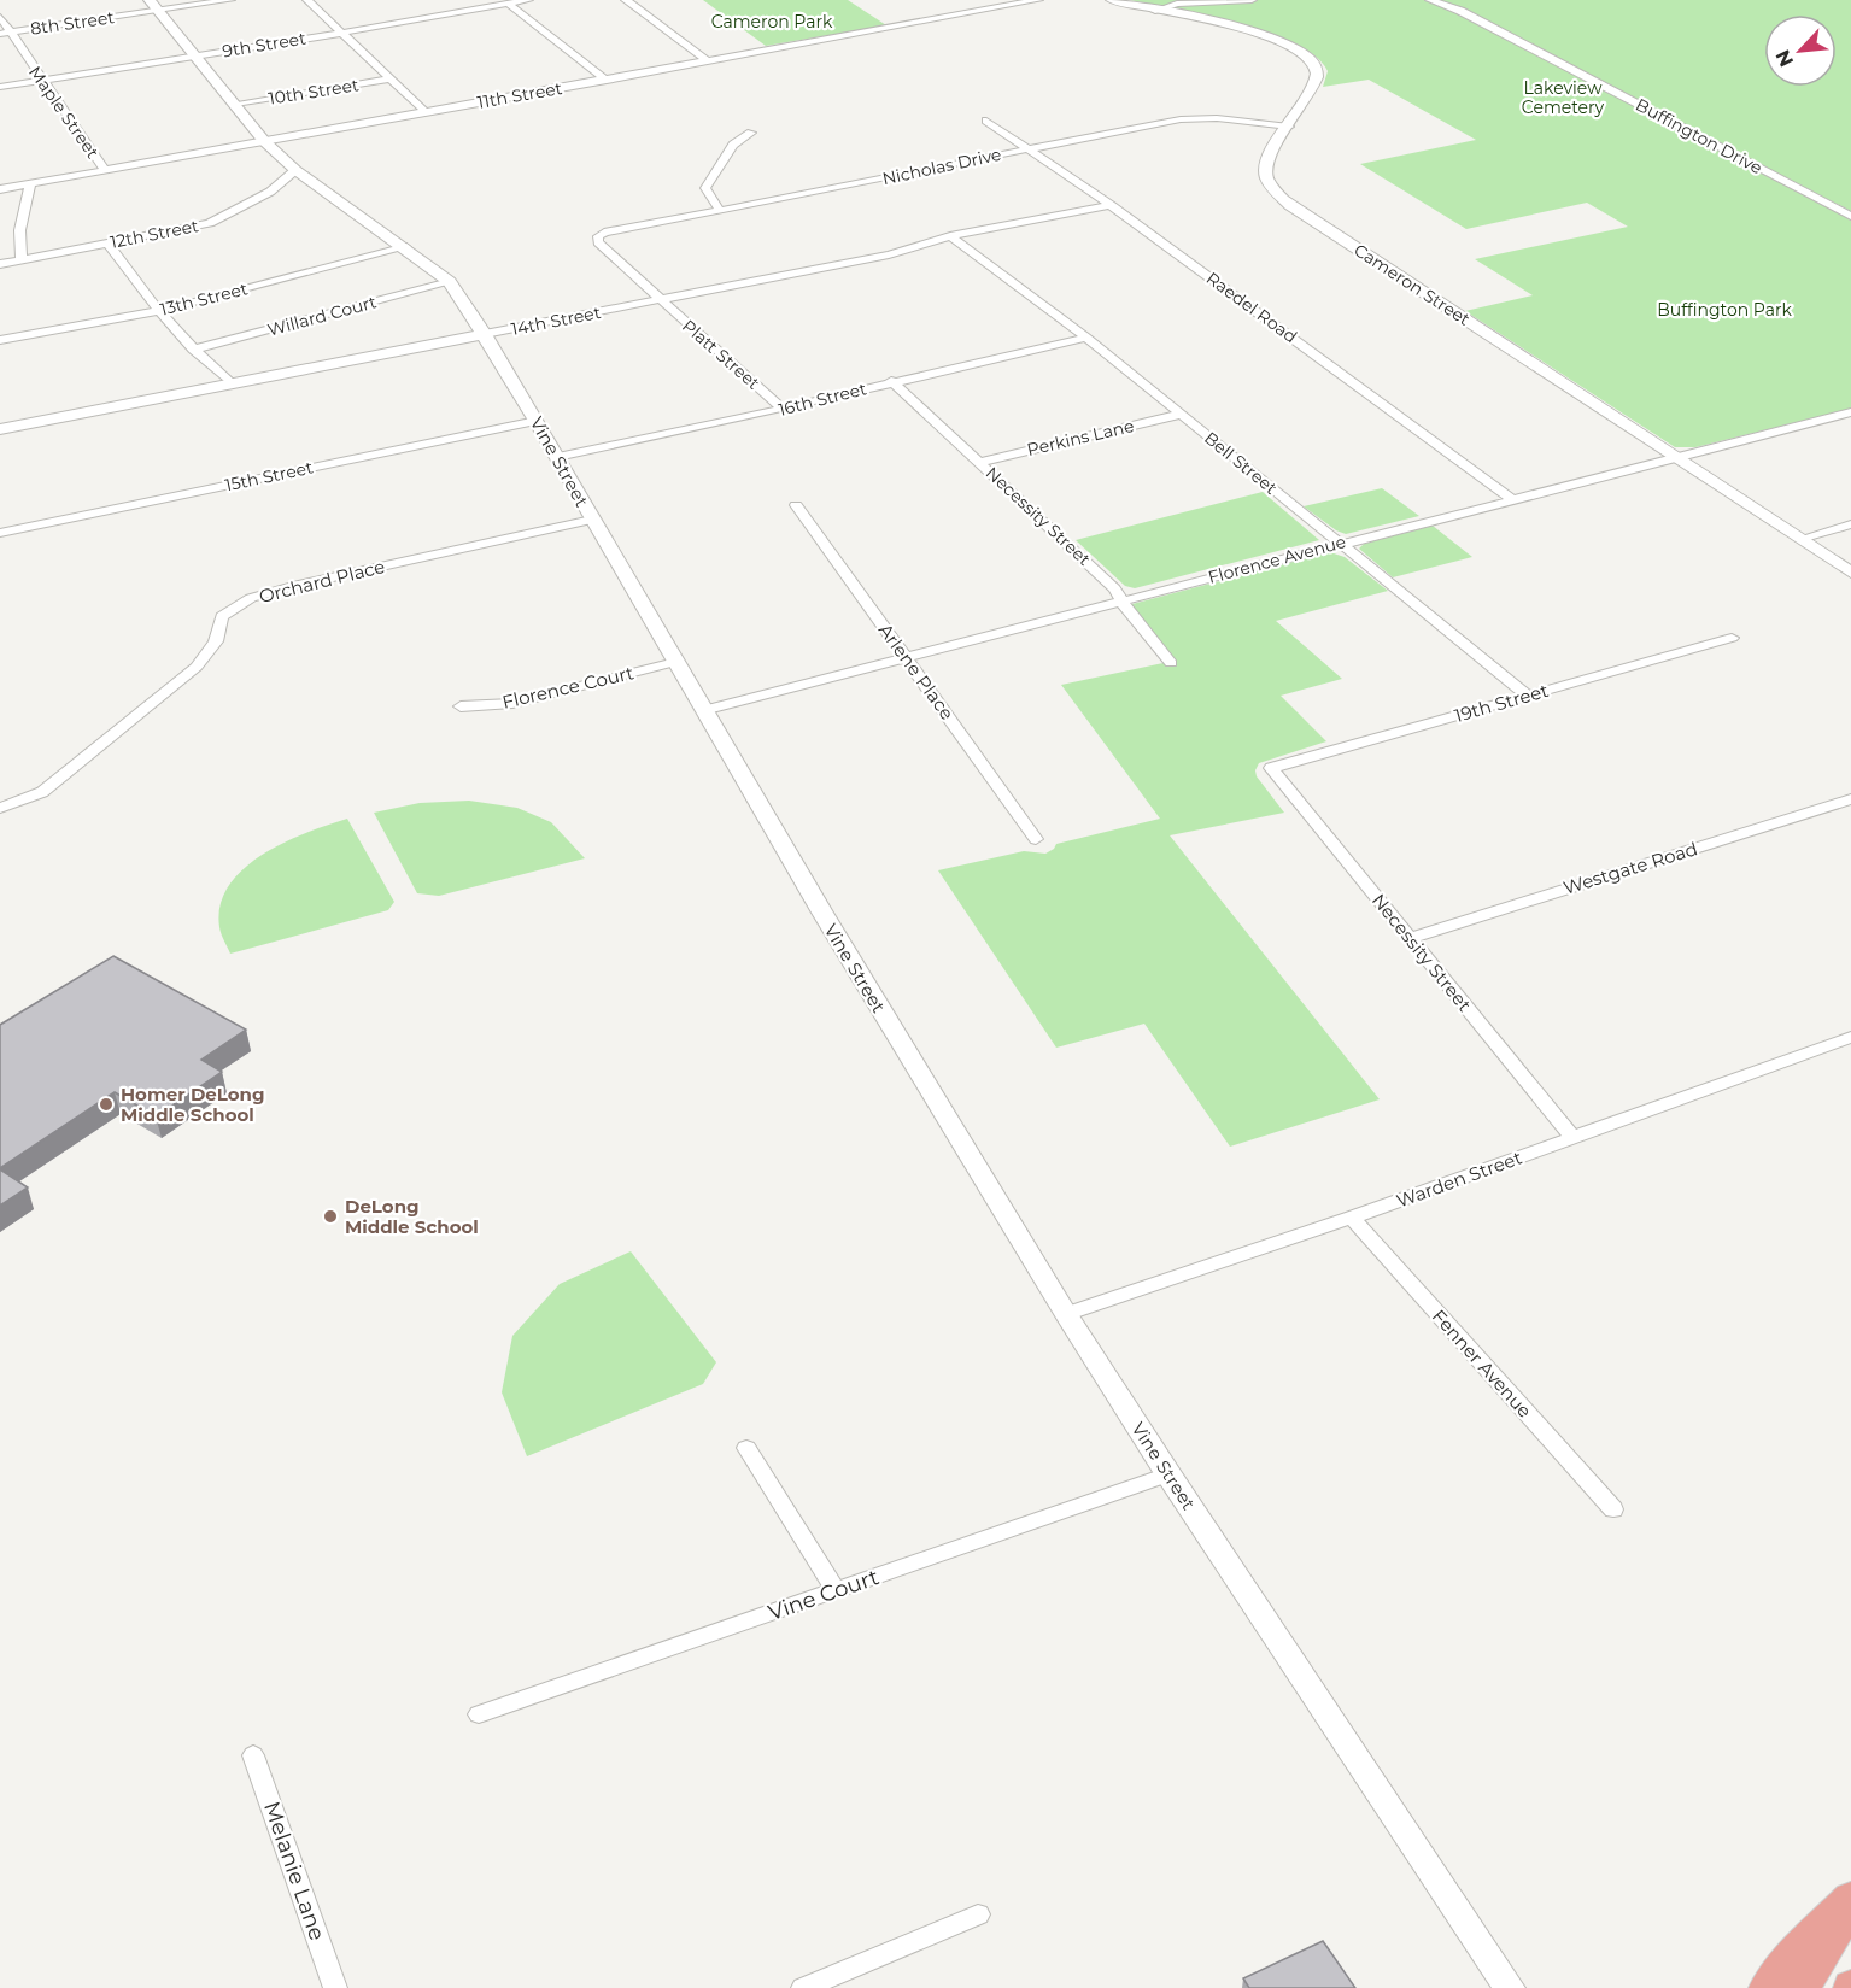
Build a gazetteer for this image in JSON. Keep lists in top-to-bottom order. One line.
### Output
{"streets":{"street":["8th Street","9th Street","10th Street","11th Street","Maple Street","Buffington Drive","Nicholas Drive","12th Street","Cameron Street","13th Street","Raedel Road","Willard Court","14th Street","Platt Street","16th Street","Perkins Lane","Vine Street","Bell Street","15th Street","Necessity Street","Florence Avenue","Orchard Place","Arlene Place","Florence Court","19th Street","Westgate Road","Warden Street","Fenner Avenue","Vine Court","Melanie Lane"]},"crossings":[["8th Street","Maple Street"],["8th Street","Vine Street"],["9th Street","Maple Street"],["9th Street","Vine Street"],["10th Street","Vine Street"],["11th Street","Maple Street"],["11th Street","Vine Street"],["Nicholas Drive","Cameron Street"],["Nicholas Drive","Raedel Road"],["Nicholas Drive","Platt Street"],["12th Street","Vine Street"],["Cameron Street","Florence Avenue"],["13th Street","Vine Street"],["Raedel Road","14th Street"],["Raedel Road","Florence Avenue"],["Willard Court","Vine Street"],["14th Street","Platt Street"],["14th Street","Vine Street"],["14th Street","Bell Street"],["Platt Street","16th Street"],["16th Street","Vine Street"],["16th Street","Bell Street"],["16th Street","Necessity Street"],["Perkins Lane","Bell Street"],["Perkins Lane","Necessity Street"],["Vine Street","15th Street"],["Vine Street","Florence Avenue"],["Vine Street","Orchard Place"],["Vine Street","Florence Court"],["Vine Street","Warden Street"],["Vine Street","Vine Court"],["Bell Street","Florence Avenue"],["Bell Street","19th Street"],["Necessity Street","Florence Avenue"],["Necessity Street","19th Street"],["Necessity Street","Westgate Road"],["Necessity Street","Warden Street"],["Florence Avenue","Arlene Place"],["Warden Street","Fenner Avenue"]],"parks":["Cameron Park","Lakeview Cemetery","Buffington Park"],"places":["Homer DeLong Middle School","DeLong Middle School"],"north":"bottom left"}
